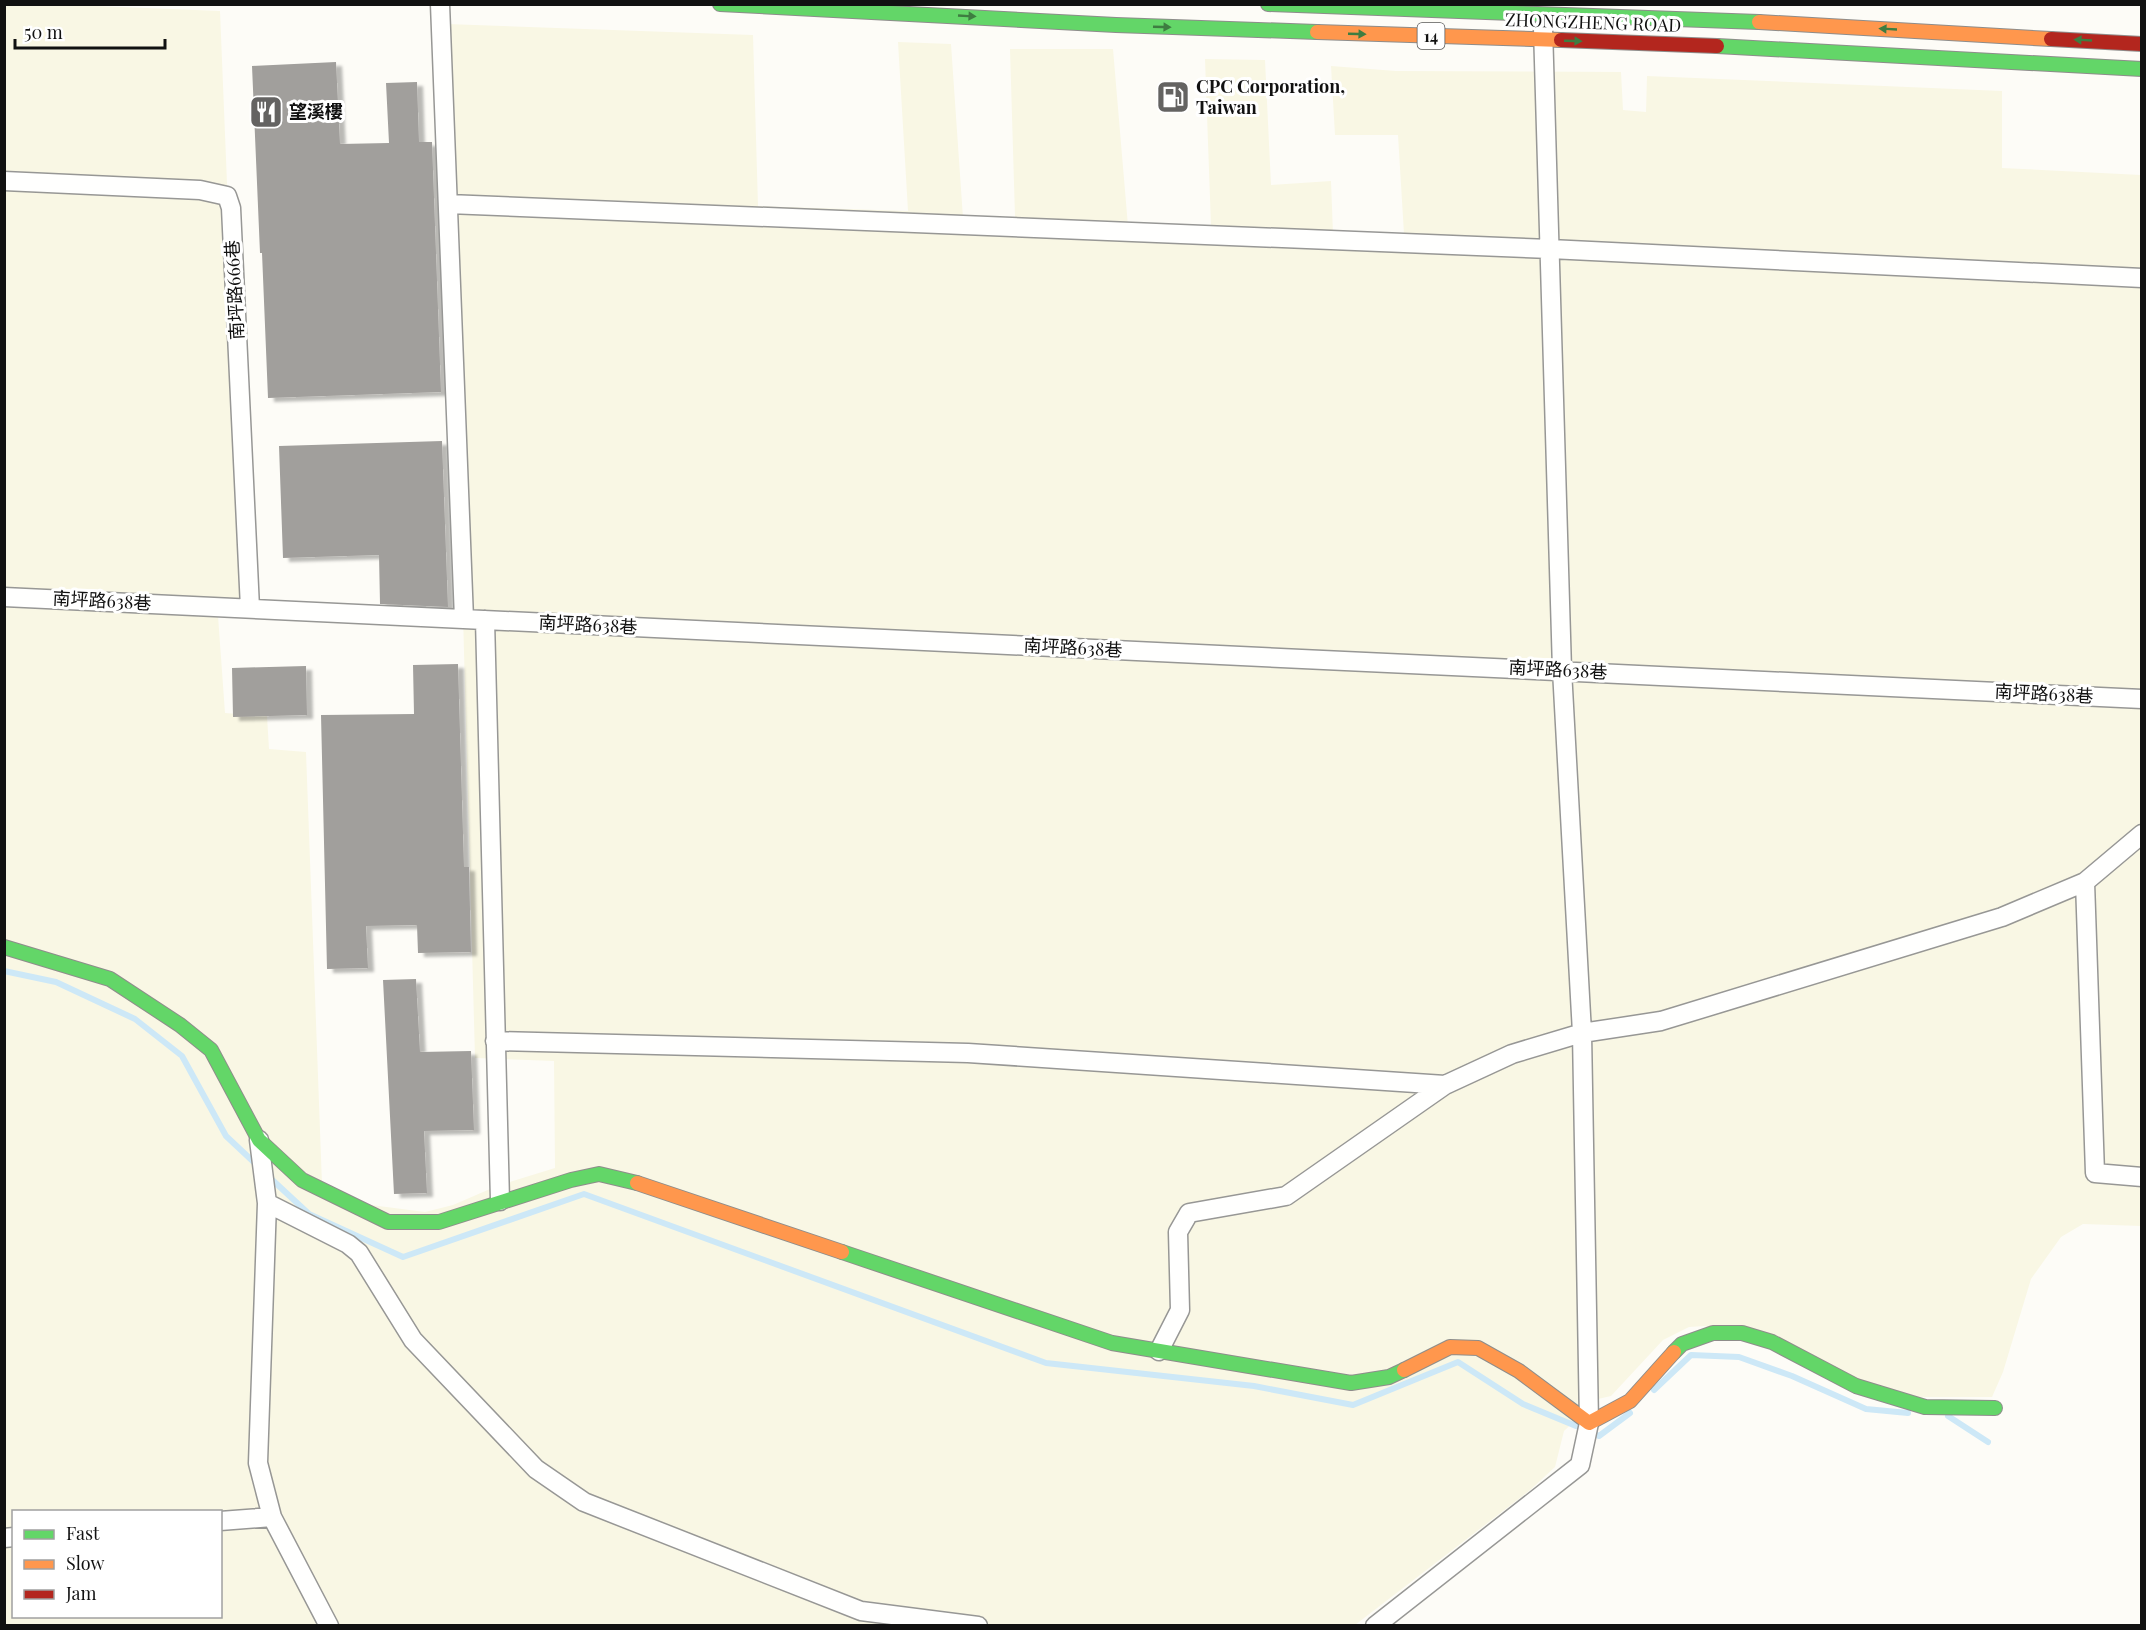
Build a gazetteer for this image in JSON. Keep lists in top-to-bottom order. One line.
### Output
{"streets":{"main road":["ZHONGZHENG ROAD","14"],"street":["南坪路666巷","南坪路638巷"]},"crossings":[["南坪路666巷","南坪路638巷"]],"places":{"fuel station":["CPC Corporation, Taiwan"],"restaurant":["望溪樓"]},"legend":["Fast","Slow","Jam"],"scale_bar":"50 m"}
